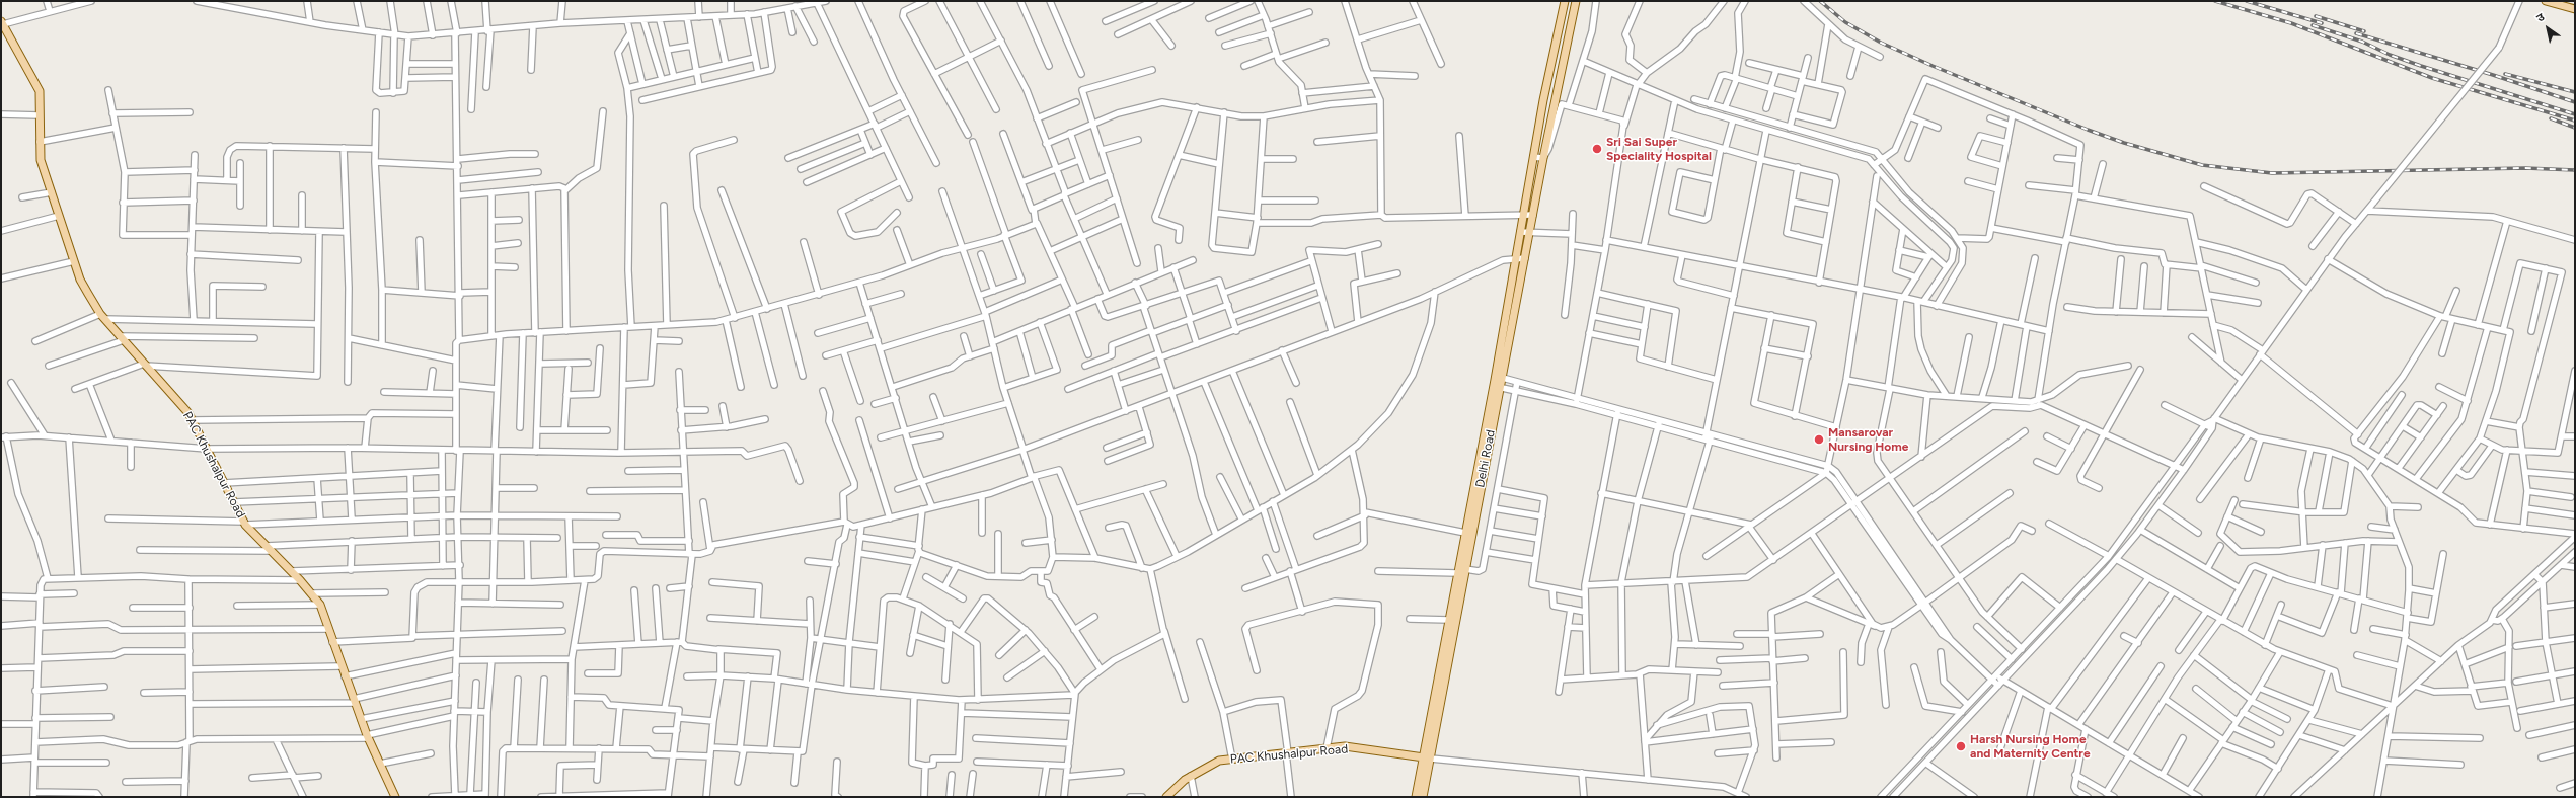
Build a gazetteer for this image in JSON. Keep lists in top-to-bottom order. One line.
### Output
{"streets":{"main road":["Delhi Road","PAC Khushalpur Road"]},"crossings":[["Delhi Road","PAC Khushalpur Road"]],"places":["Sri Sai Super Speciality Hospital","Mansarovar Nursing Home","Harsh Nursing Home and Maternity Centre"],"north":"top left"}
